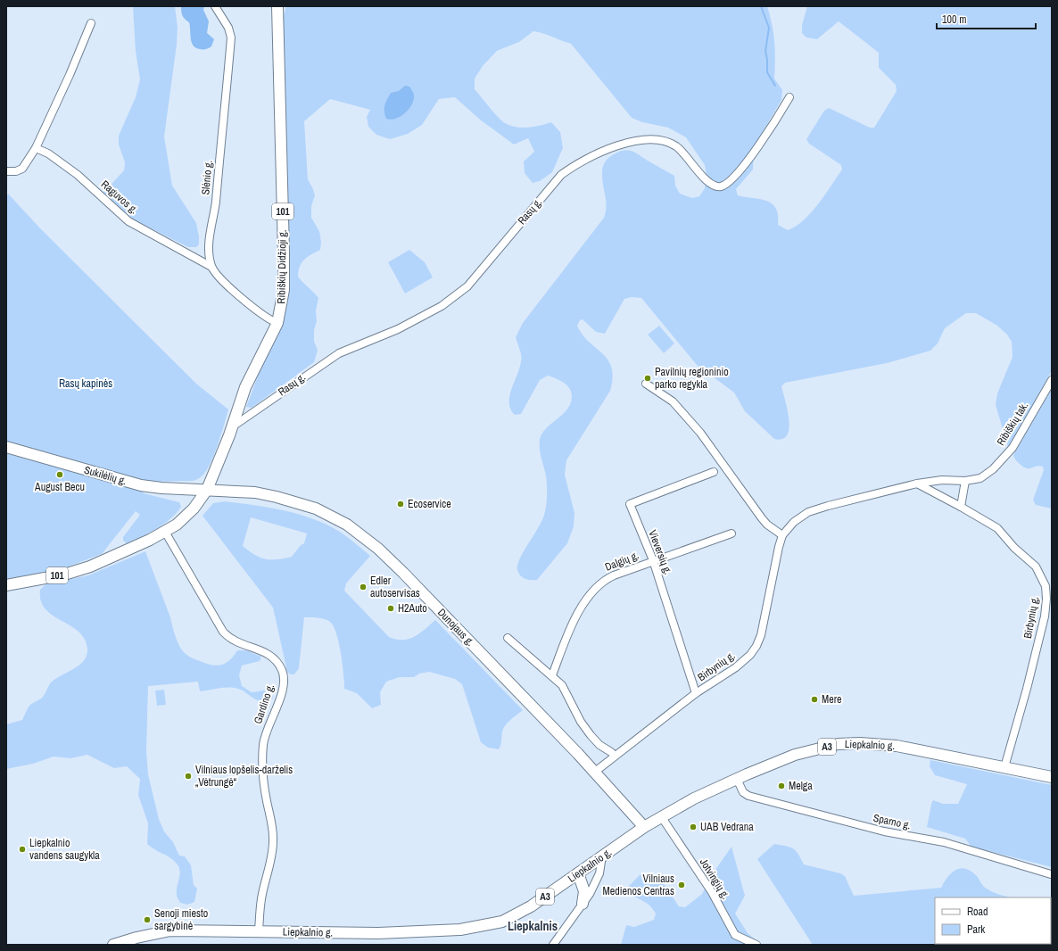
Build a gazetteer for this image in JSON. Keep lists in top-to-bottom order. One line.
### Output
{"streets":{"main road":["101","Ribiškių Didžioji g.","Sukilėlių g.","Dunojaus g.","Liepkalnio g.","A3"],"street":["Slėnio g.","Raguvos g.","Rasų g.","Ribiškių tak.","Vieversių g.","Dalgių g.","Birbynių g.","Gardino g.","Sparno g.","Jotvingių g."]},"crossings":[["Slėnio g.","Raguvos g."],["101","Ribiškių Didžioji g."],["101","Sukilėlių g."],["101","Dunojaus g."],["101","Gardino g."],["Rasų g.","Ribiškių Didžioji g."],["Ribiškių Didžioji g.","Sukilėlių g."],["Ribiškių Didžioji g.","Dunojaus g."],["Ribiškių tak.","Birbynių g."],["Sukilėlių g.","Dunojaus g."],["Vieversių g.","Dalgių g."],["Vieversių g.","Birbynių g."],["Birbynių g.","Dunojaus g."],["Birbynių g.","Liepkalnio g."],["Dunojaus g.","Liepkalnio g."],["Gardino g.","Liepkalnio g."],["Liepkalnio g.","Sparno g."],["Liepkalnio g.","Jotvingių g."]],"districts":["Liepkalnis"],"parks":["Rasų kapinės"],"places":["Pavilnių regioninio parko regykla","August Becu","Ecoservice","Edler autoservisas","H2Auto","Mere","Vilniaus lopšelis-darželis „Vėtrungė“","Melga","UAB Vedrana","Liepkalnio vandens saugykla","Vilniaus Medienos Centras","Senoji miesto sargybinė"],"legend":["Road","Park"],"scale_bar":"100 m"}
